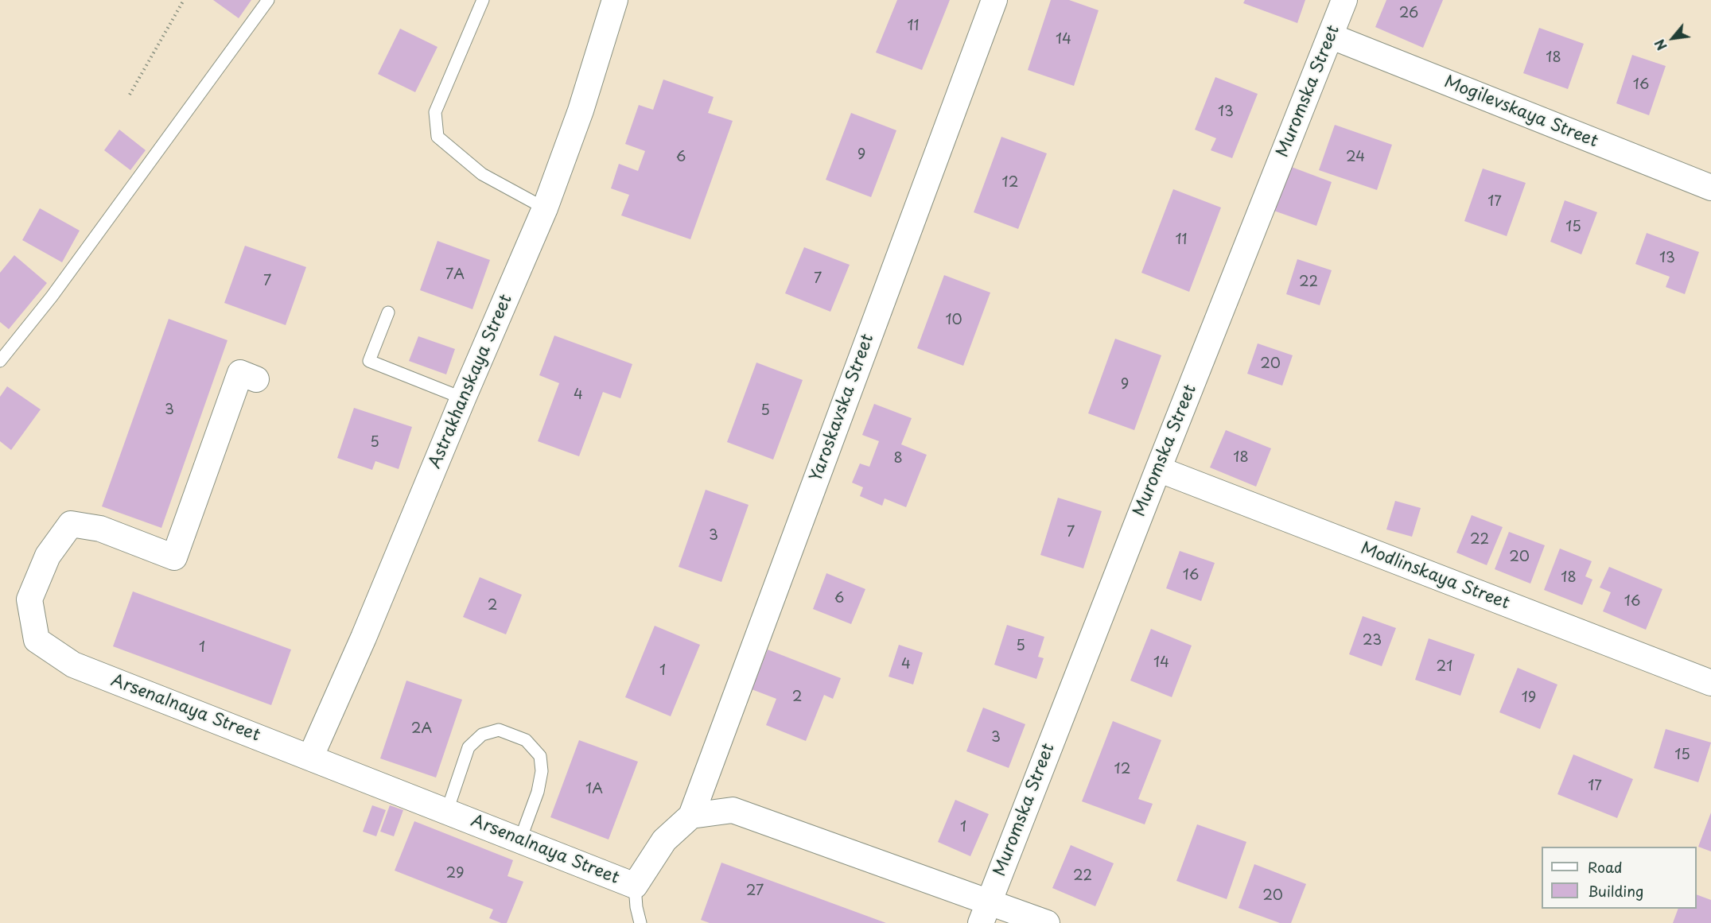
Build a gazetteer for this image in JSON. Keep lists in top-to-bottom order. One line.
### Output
{"streets":{"street":["Muromska Street","Mogilevskaya Street","Astrakhanskaya Street","Yaroskavska Street","Modlinskaya Street","Arsenalnaya Street"]},"crossings":[["Muromska Street","Mogilevskaya Street"],["Muromska Street","Modlinskaya Street"],["Astrakhanskaya Street","Arsenalnaya Street"],["Yaroskavska Street","Arsenalnaya Street"]],"house_numbers":["26","11","14","18","16","13","9","6","24","12","17","15","11","13","7А","7","7","22","10","20","9","4","3","5","5","18","8","7","3","22","20","16","18","6","16","2","23","5","1","14","4","21","1","2","19","2А","3","15","12","17","1А","1","29","22","27","20"],"legend":["Road","Building"],"north":"bottom left"}
